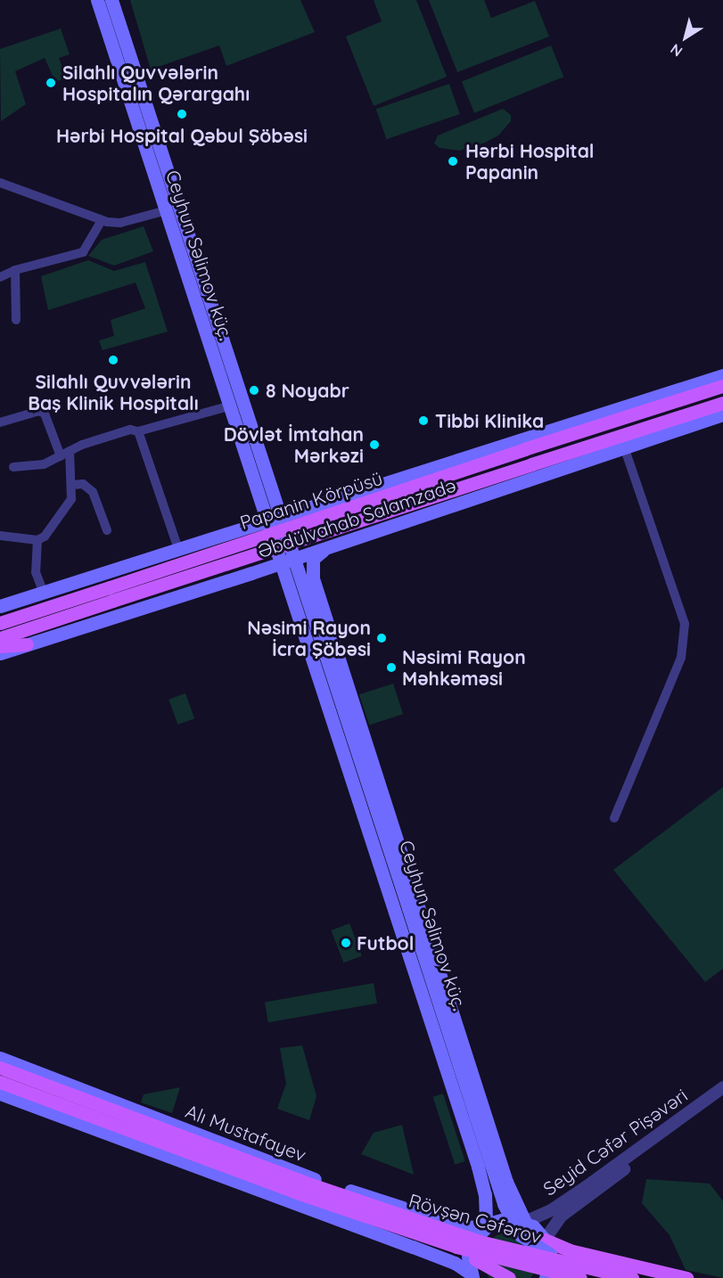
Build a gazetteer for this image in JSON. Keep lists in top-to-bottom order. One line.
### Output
{"streets":{"main road":["Ceyhun Səlimov küç.","Papanin Körpüsü","Əbdülvahab Salamzadə","Alı Mustafayev","Rövşən Cəfərov"],"street":["Seyid Cəfər Pişəvəri"]},"crossings":[["Ceyhun Səlimov küç.","Əbdülvahab Salamzadə"],["Ceyhun Səlimov küç.","Alı Mustafayev"],["Ceyhun Səlimov küç.","Seyid Cəfər Pişəvəri"],["Ceyhun Səlimov küç.","Rövşən Cəfərov"],["Alı Mustafayev","Rövşən Cəfərov"]],"places":["Silahlı Quvvələrin Hospitalın Qərargahı","Hərbi Hospital Qəbul Şöbəsi","Hərbi Hospital Papanin","Silahlı Quvvələrin Baş Klinik Hospitalı","8 Noyabr","Tibbi Klinika","Dövlət İmtahan Mərkəzi","Nəsimi Rayon İcra Şöbəsi","Nəsimi Rayon Məhkəməsi","Futbol"],"north":"bottom left"}
